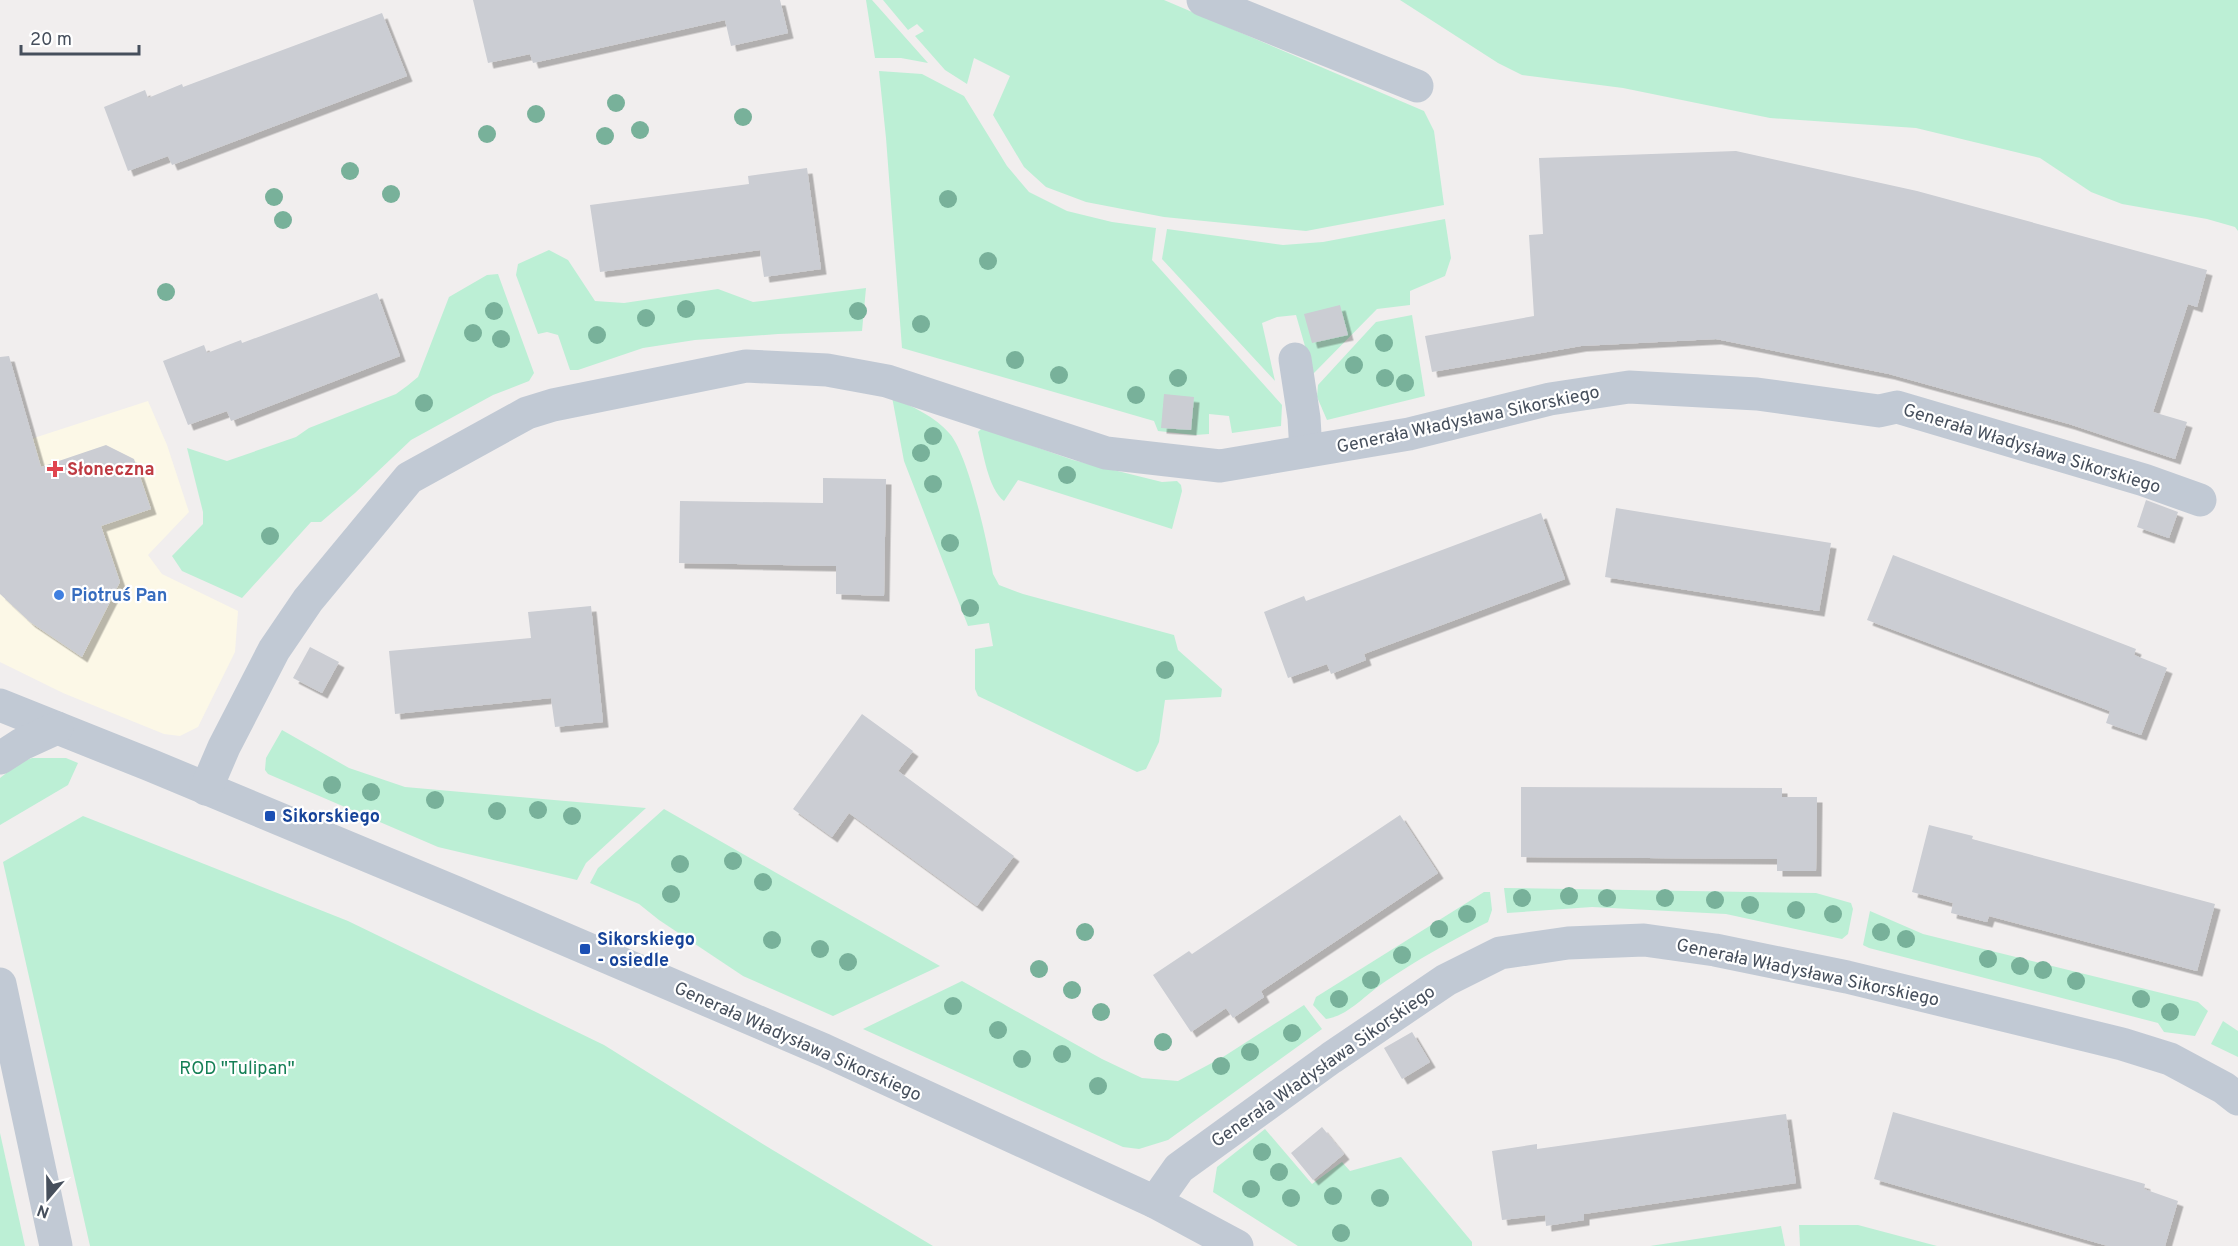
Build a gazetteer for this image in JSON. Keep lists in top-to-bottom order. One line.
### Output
{"streets":{"street":["Generała Władysława Sikorskiego"]},"parks":["ROD \"Tulipan\""],"places":{"health":["Słoneczna"],"other":["Piotruś Pan"],"transit":["Sikorskiego","Sikorskiego - osiedle"]},"scale_bar":"20 m","north":"bottom"}
